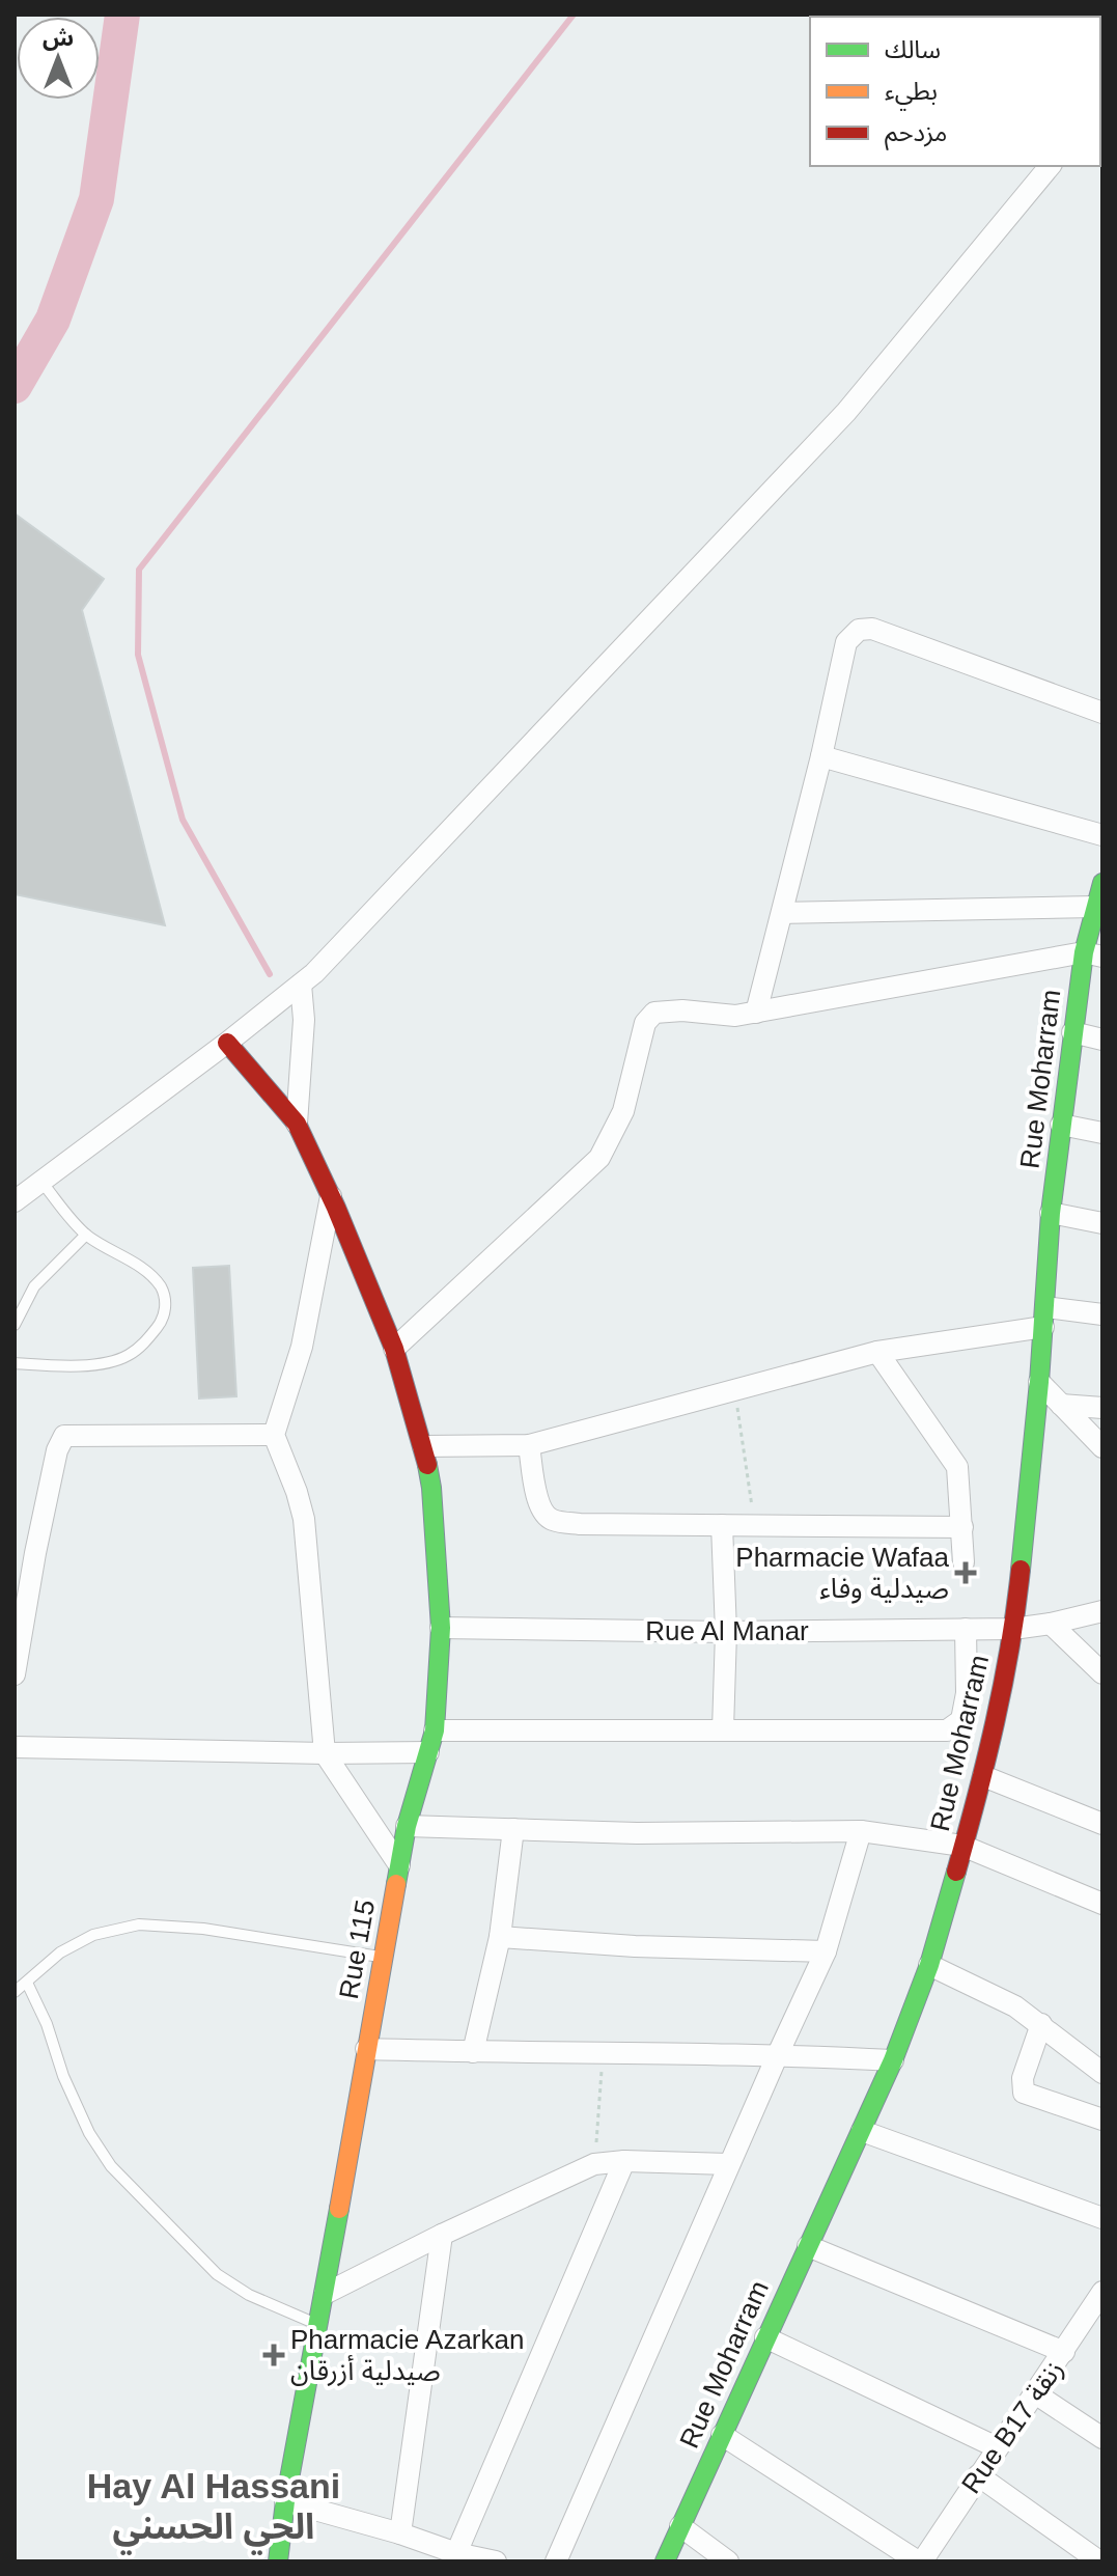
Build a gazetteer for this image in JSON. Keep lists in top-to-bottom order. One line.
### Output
{"streets":{"street":["Rue Moharram","Rue Al Manar","Rue 115","Rue B17 زنقة"]},"crossings":[["Rue Moharram","Rue Al Manar"],["Rue Al Manar","Rue 115"]],"districts":["Hay Al Hassani الحي الحسني"],"places":{"health":["Pharmacie Wafaa صيدلية وفاء","Pharmacie Azarkan صيدلية أزرقان"]},"legend":["سالك","بطيء","مزدحم"],"north":"top"}
